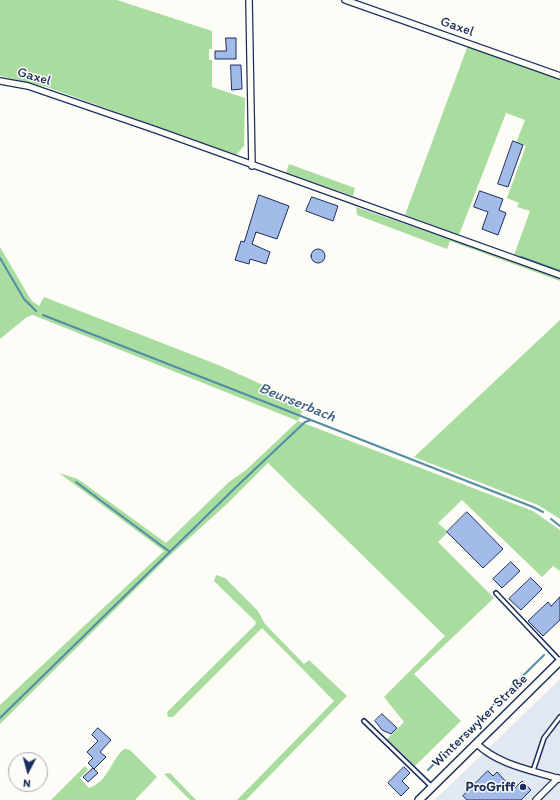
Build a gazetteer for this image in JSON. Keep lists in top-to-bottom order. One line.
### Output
{"streets":{"street":["Gaxel","Winterswyker Straße"]},"water":["Beurserbach"],"places":["ProGriff"],"north":"bottom"}
